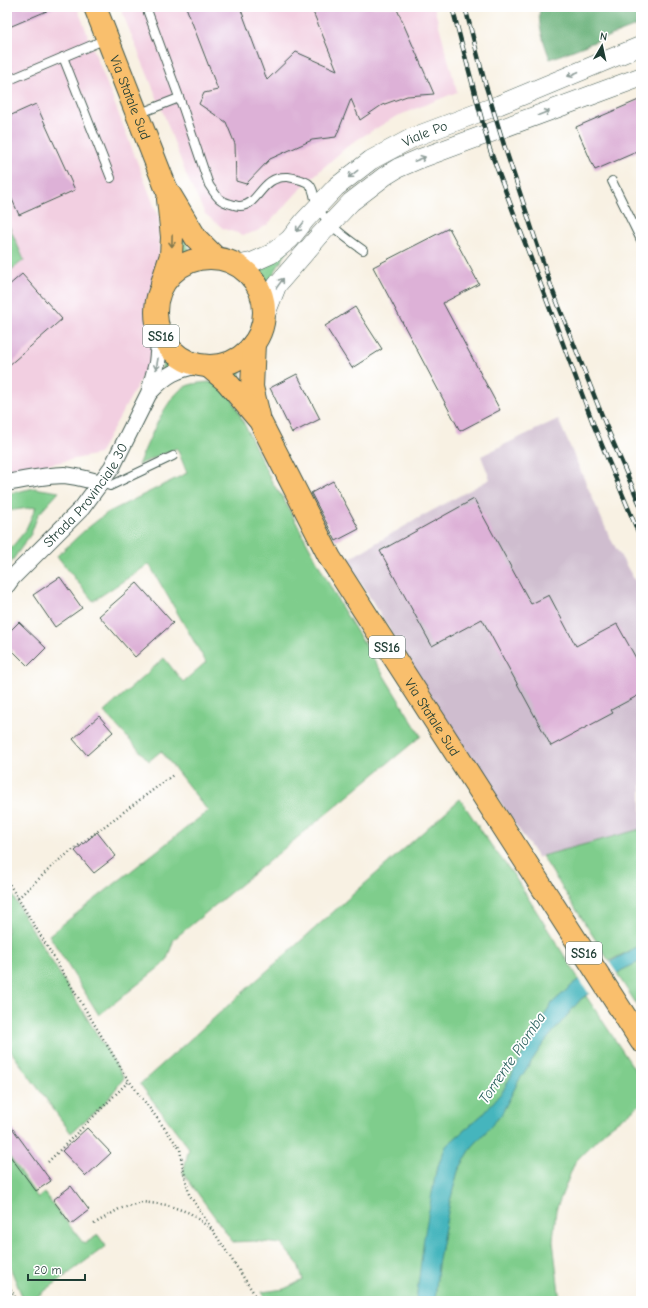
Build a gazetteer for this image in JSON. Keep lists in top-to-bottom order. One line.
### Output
{"streets":{"main road":["Via Statale Sud","SS16"],"street":["Viale Po","Strada Provinciale 30"]},"crossings":[["Via Statale Sud","SS16"],["Viale Po","SS16"],["Viale Po","Strada Provinciale 30"],["SS16","Strada Provinciale 30"]],"water":["Torrente Piomba"],"scale_bar":"20 m","north":"top"}
